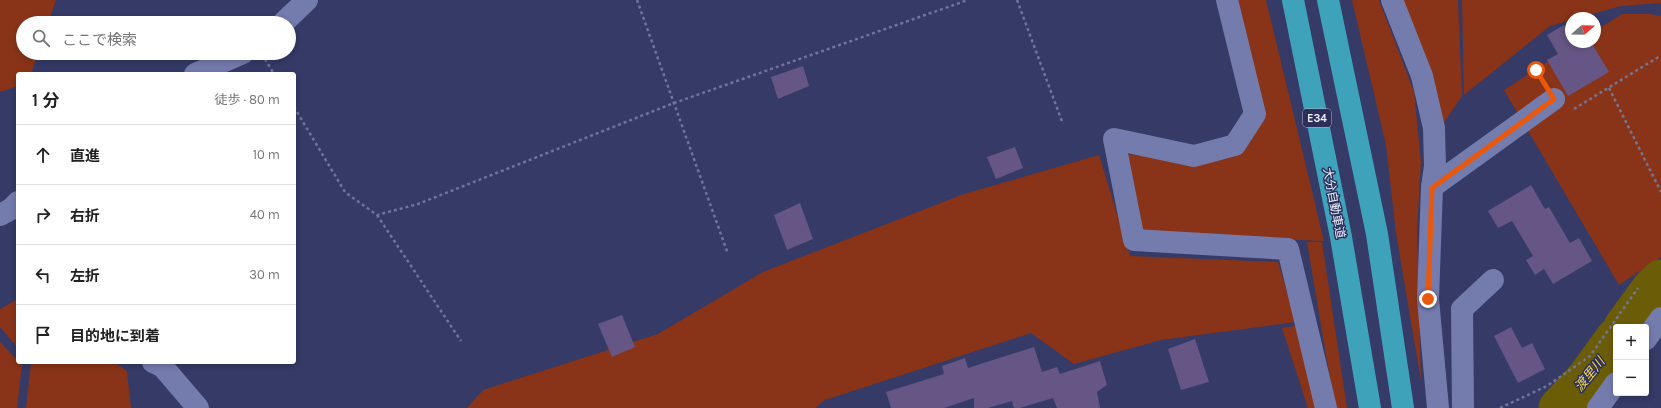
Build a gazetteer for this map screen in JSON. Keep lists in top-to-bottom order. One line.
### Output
{"streets":{"highway":["E34","大分自動車道"]},"water":["渡里川"],"north":"right","page":{"search":"ここで検索","heading":["1 分","徒歩 · 80 m"],"list":[["直進","10 m"],["右折","40 m"],["左折","30 m"],"目的地に到着"],"map_buttons":["+","−"]}}
